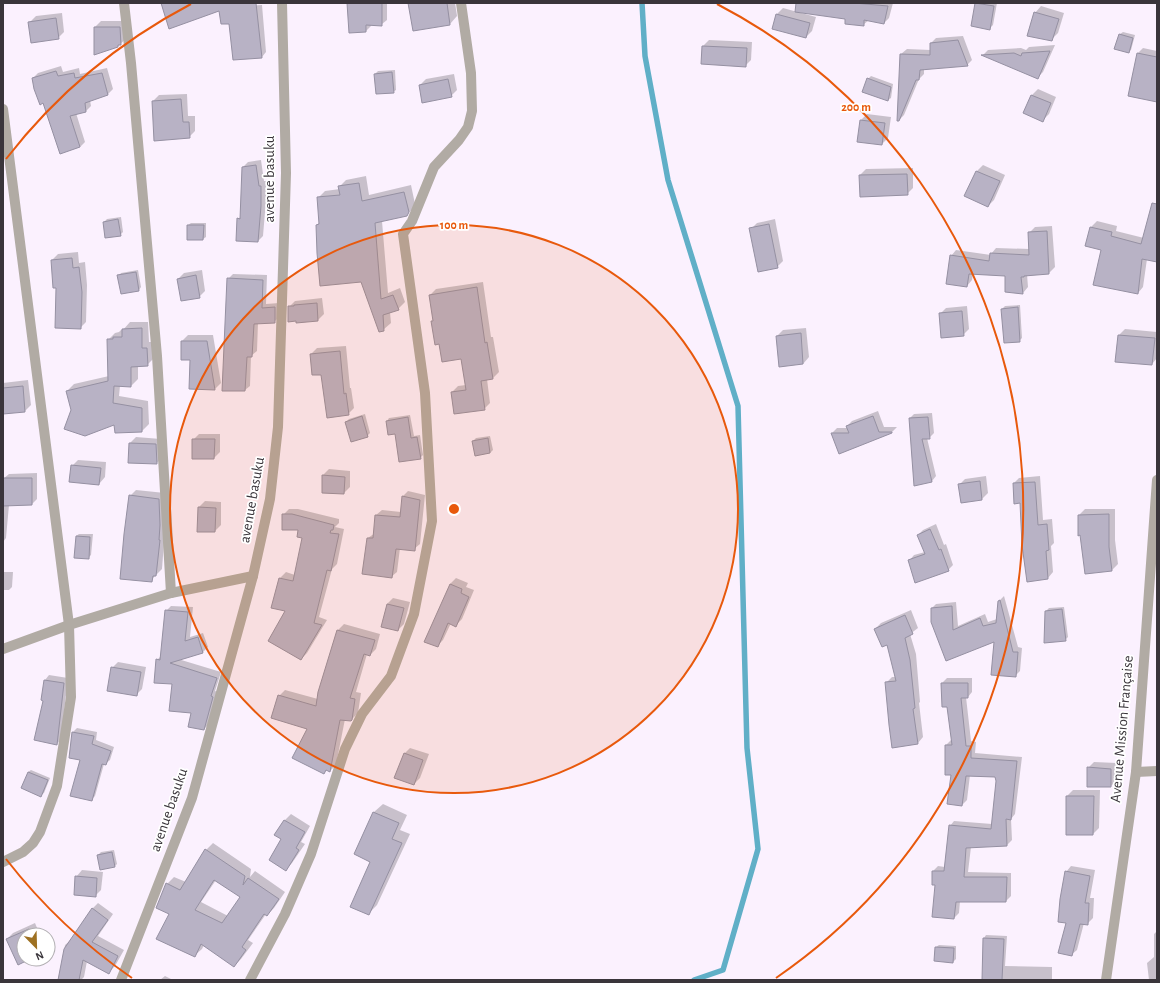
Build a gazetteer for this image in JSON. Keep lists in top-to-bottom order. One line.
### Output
{"streets":{"street":["avenue basuku","Avenue Mission Française"]},"north":"bottom right","rings":["200 m","100 m"]}
